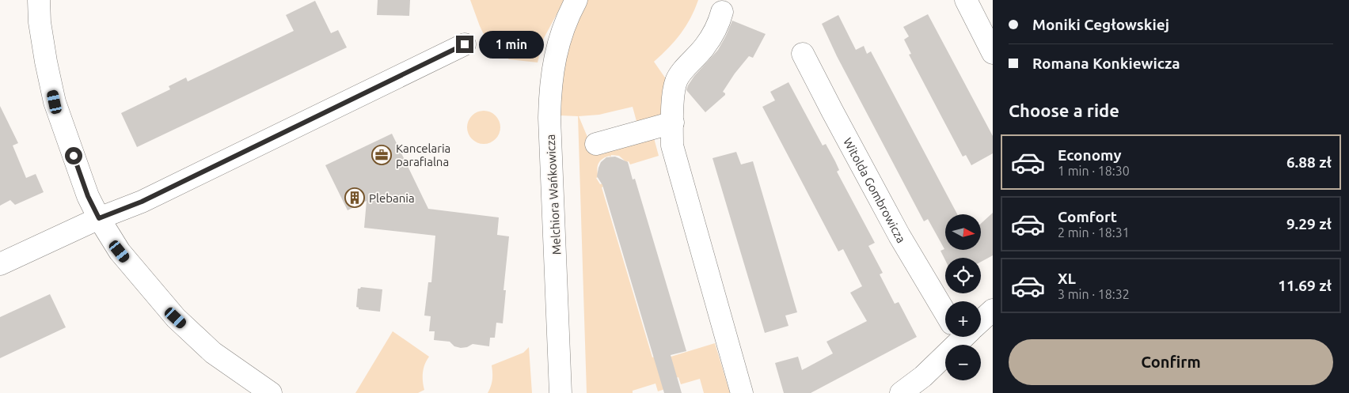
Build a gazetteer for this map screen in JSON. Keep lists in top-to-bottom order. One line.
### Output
{"streets":{"street":["Witolda Gombrowicza","Melchiora Wańkowicza"]},"places":{"office":["Kancelaria parafialna"],"building":["Plebania"]},"north":"right","page":{"banner":["Moniki Cegłowskiej","Romana Konkiewicza"],"bubble":"1 min","heading":"Choose a ride","list":[{"name":"Economy","note":"1 min · 18:30","value":"6.88 zł"},{"name":"Comfort","note":"2 min · 18:31","value":"9.29 zł"},{"name":"XL","note":"3 min · 18:32","value":"11.69 zł"}],"map_buttons":["+","−"],"buttons":"Confirm"}}
